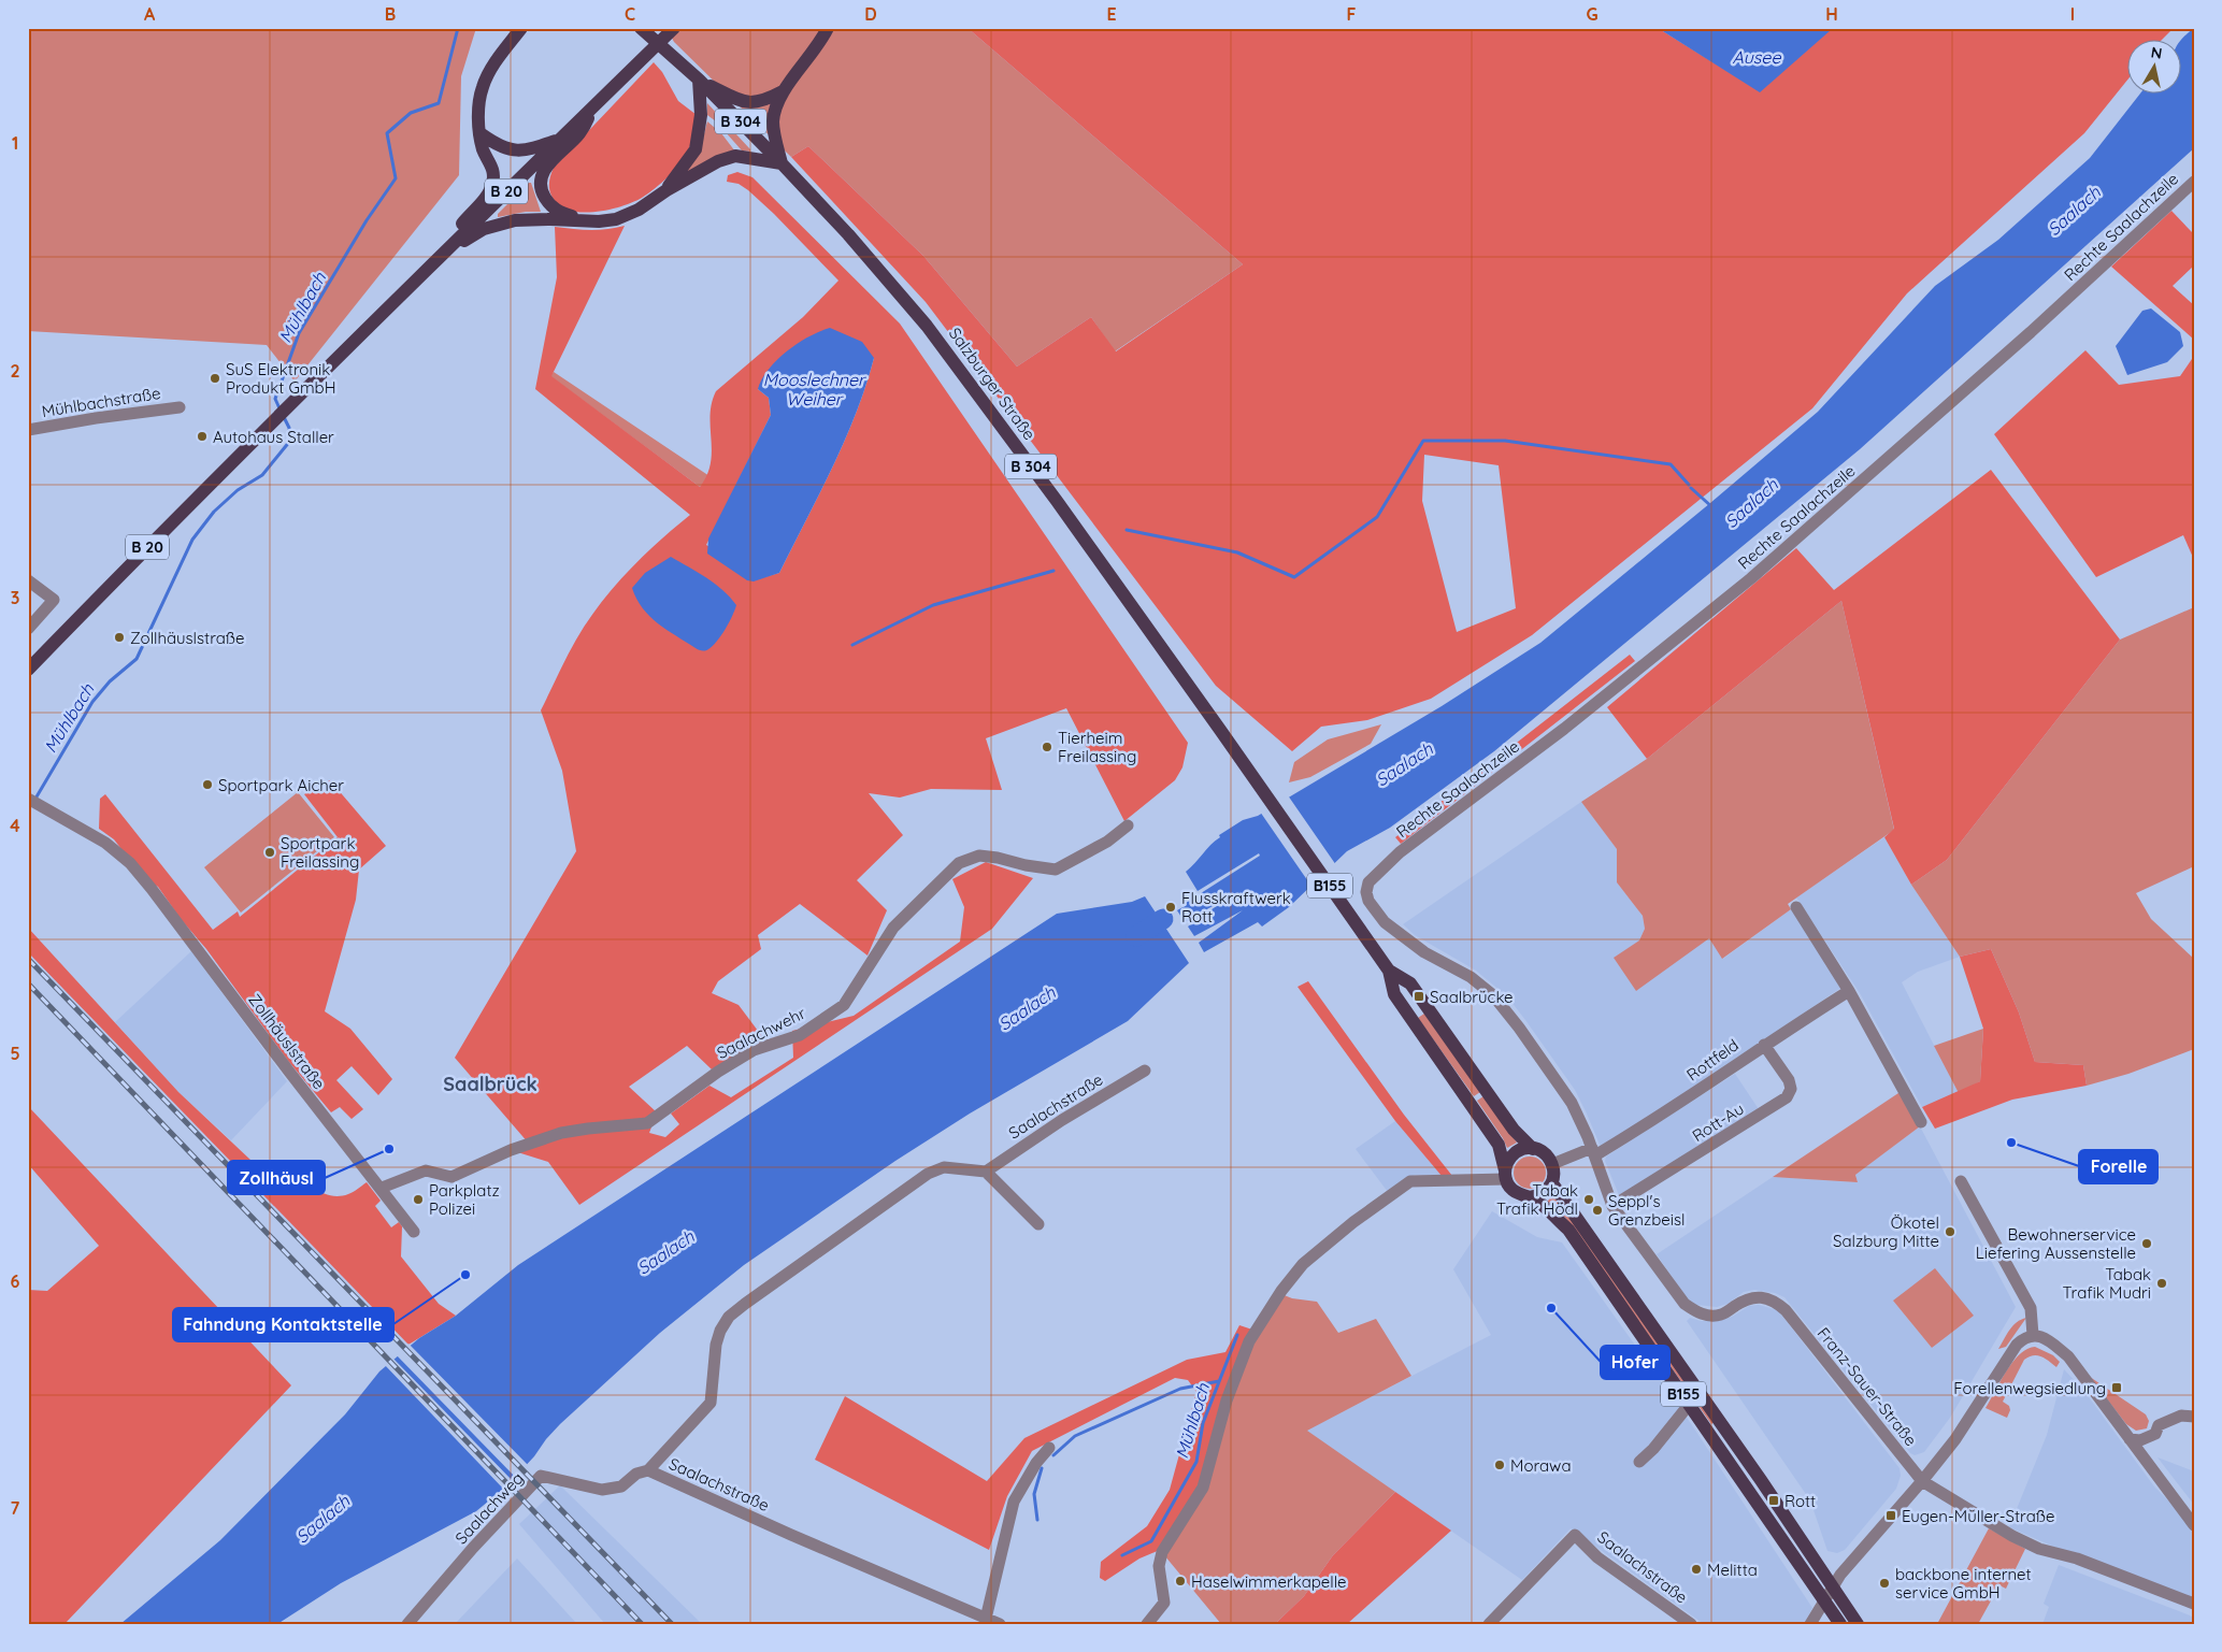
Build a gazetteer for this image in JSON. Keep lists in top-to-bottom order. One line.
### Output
{"streets":{"main road":["B 304","B 20","Salzburger Straße","B155"],"street":["Rechte Saalachzeile","Mühlbachstraße","Saalachwehr","Zollhäuslstraße","Rottfeld","Saalachstraße","Rott-Au","Franz-Sauer-Straße","Saalachweg"]},"crossings":[["B 304","Salzburger Straße"],["Rechte Saalachzeile","Franz-Sauer-Straße"],["Salzburger Straße","B155"],["Saalachwehr","Zollhäuslstraße"],["Rottfeld","Rott-Au"],["Rottfeld","Franz-Sauer-Straße"],["Saalachstraße","Saalachweg"],["Rott-Au","Franz-Sauer-Straße"]],"districts":["Saalbrück"],"water":["Ausee","Saalach","Mühlbach","Mooslechner Weiher"],"places":{"other":["SuS Elektronik Produkt GmbH","Autohaus Staller","Zollhäuslstraße","Tierheim Freilassing","Sportpark Aicher","Sportpark Freilassing","Flusskraftwerk Rott","Forelle","Zollhäusl","Parkplatz Polizei","Tabak Trafik Hödl","Seppl's Grenzbeisl","Ökotel Salzburg Mitte","Bewohnerservice Liefering Aussenstelle","Fahndung Kontaktstelle","Tabak Trafik Mudri","Hofer","Morawa","Melitta","Haselwimmerkapelle","backbone internet service GmbH"],"transit":["Saalbrücke","Forellenwegsiedlung","Rott","Eugen-Müller-Straße"]},"north":"top","grid":{"columns":["A","B","C","D","E","F","G","H","I"],"rows":["1","2","3","4","5","6","7"]}}
